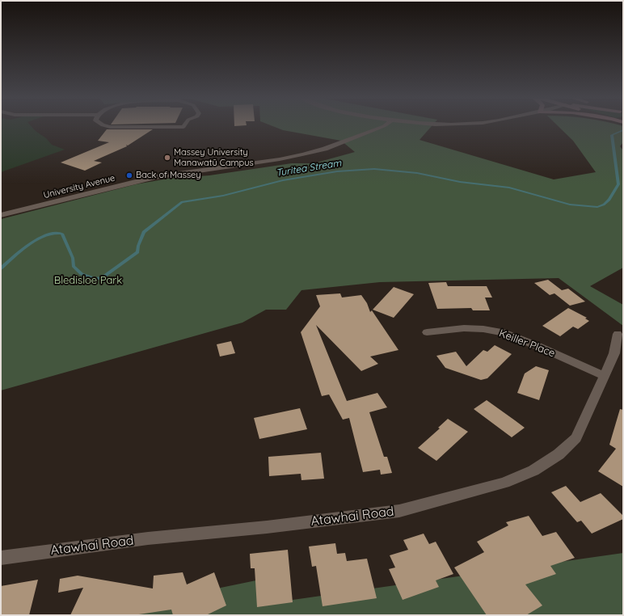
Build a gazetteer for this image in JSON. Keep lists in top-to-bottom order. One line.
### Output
{"streets":{"street":["University Avenue","Keiller Place","Atawhai Road"]},"crossings":[["Keiller Place","Atawhai Road"]],"water":["Turitea Stream"],"parks":["Bledisloe Park"],"places":["Massey University Manawatū Campus","Back of Massey"]}
